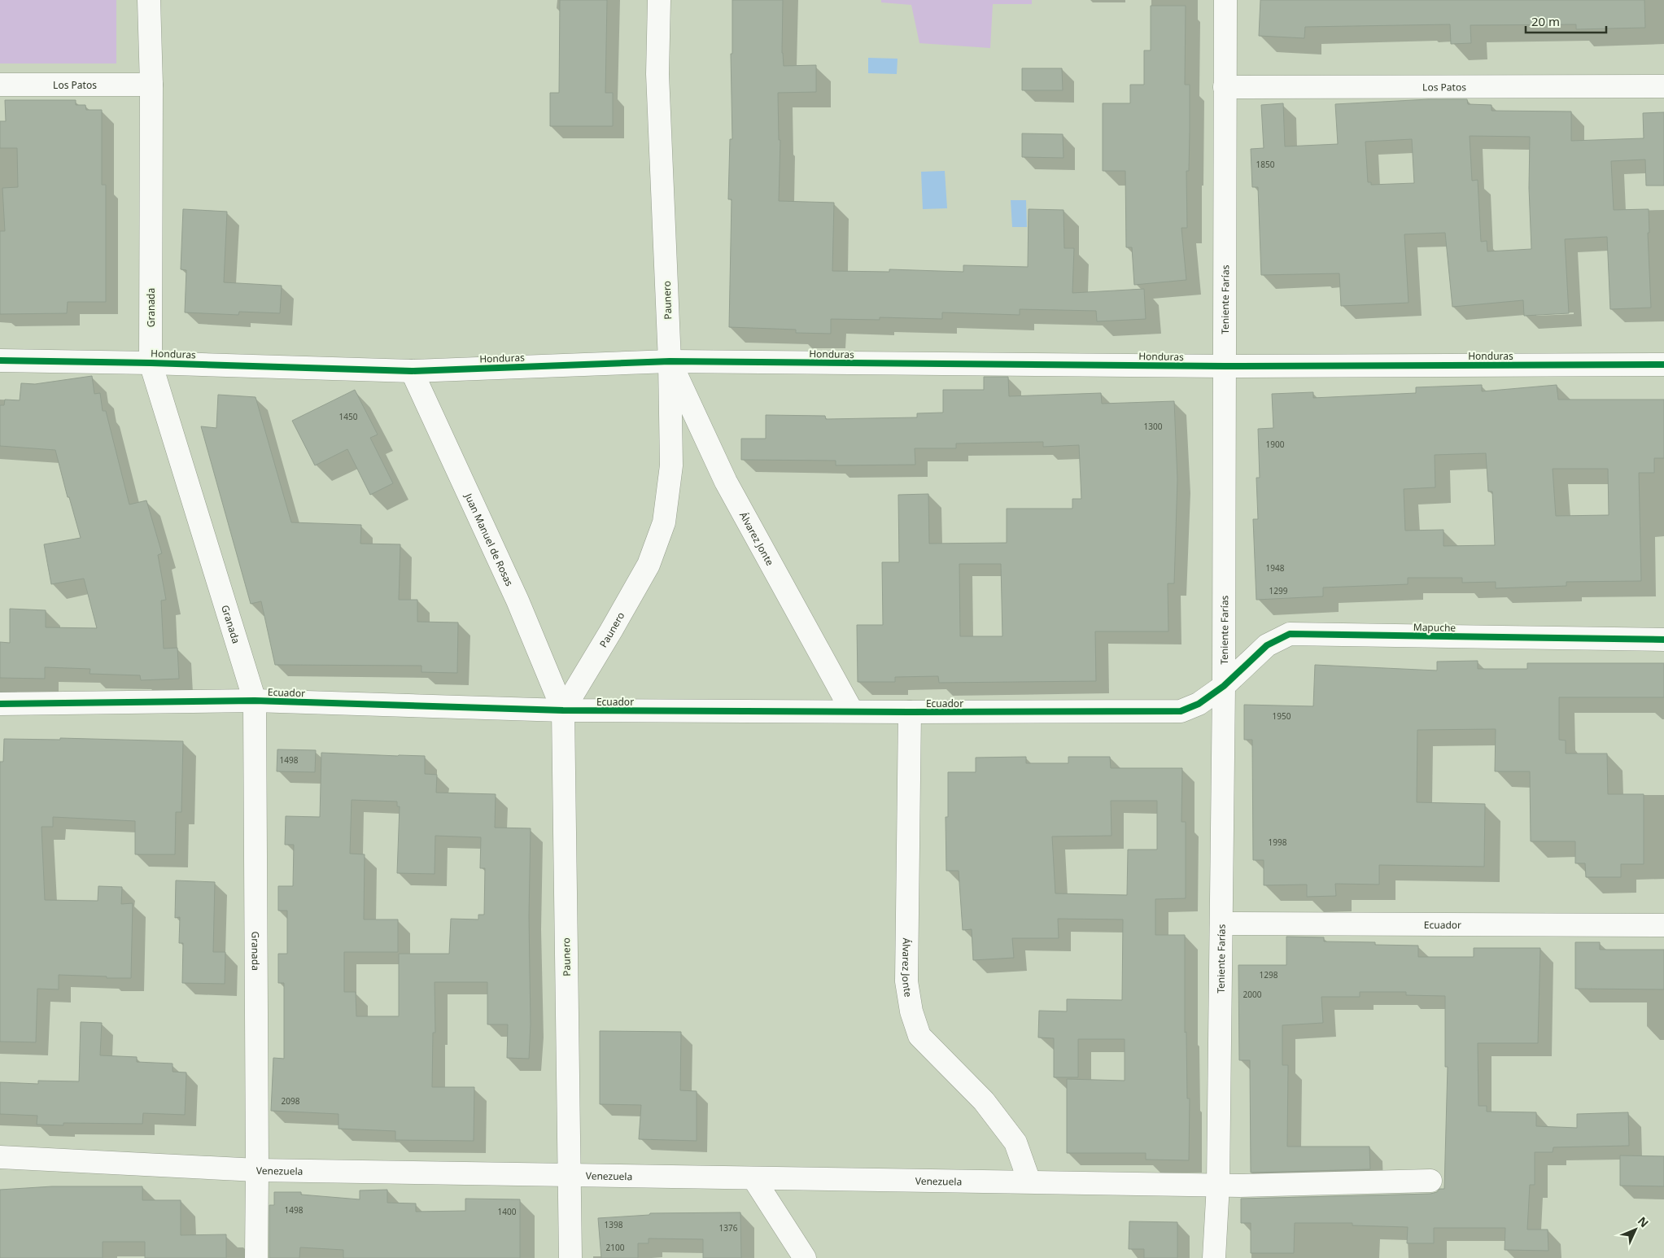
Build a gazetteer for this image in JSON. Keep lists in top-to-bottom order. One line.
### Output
{"streets":{"street":["Los Patos","Teniente Farías","Paunero","Granada","Honduras","Álvarez Jonte","Juan Manuel de Rosas","Mapuche","Ecuador","Venezuela"]},"crossings":[["Los Patos","Teniente Farías"],["Los Patos","Granada"],["Teniente Farías","Honduras"],["Teniente Farías","Mapuche"],["Teniente Farías","Ecuador"],["Teniente Farías","Venezuela"],["Paunero","Honduras"],["Paunero","Álvarez Jonte"],["Paunero","Juan Manuel de Rosas"],["Paunero","Ecuador"],["Paunero","Venezuela"],["Granada","Honduras"],["Granada","Ecuador"],["Granada","Venezuela"],["Honduras","Álvarez Jonte"],["Honduras","Juan Manuel de Rosas"],["Álvarez Jonte","Ecuador"],["Álvarez Jonte","Venezuela"],["Juan Manuel de Rosas","Ecuador"],["Mapuche","Ecuador"]],"house_numbers":["1850","1450","1300","1900","1948","1299","1950","1498","1998","1298","2000","2098","1498","1400","1398","1376","2100"],"scale_bar":"20 m","north":"top right"}
